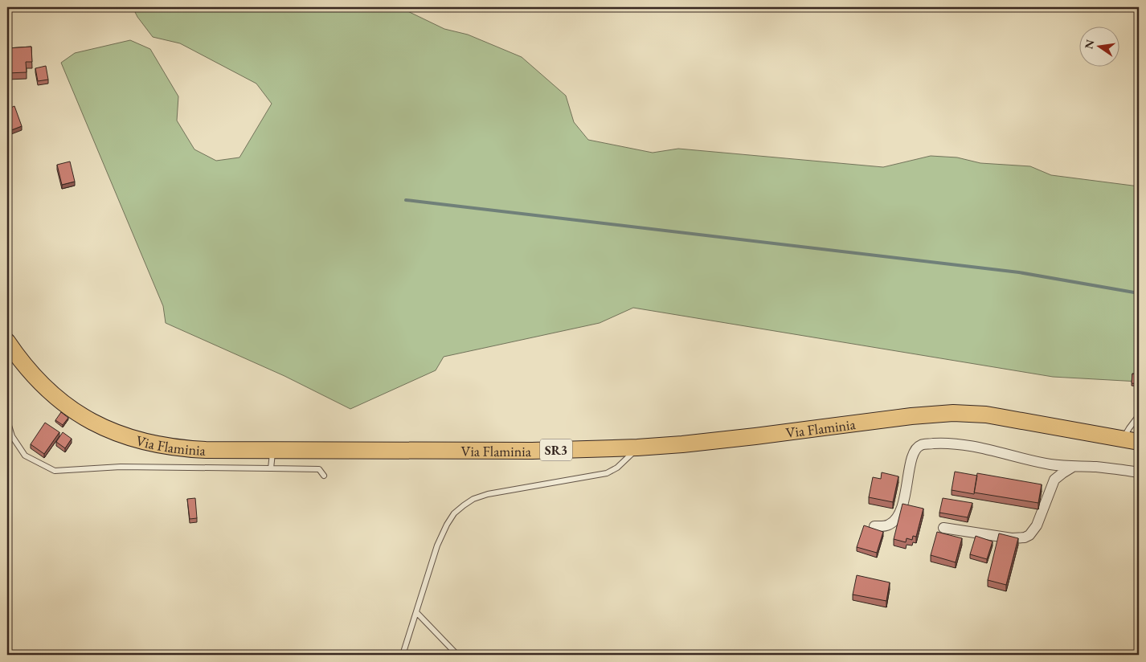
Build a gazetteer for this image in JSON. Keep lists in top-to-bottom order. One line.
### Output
{"streets":{"main road":["Via Flaminia","SR3"]},"north":"left"}
